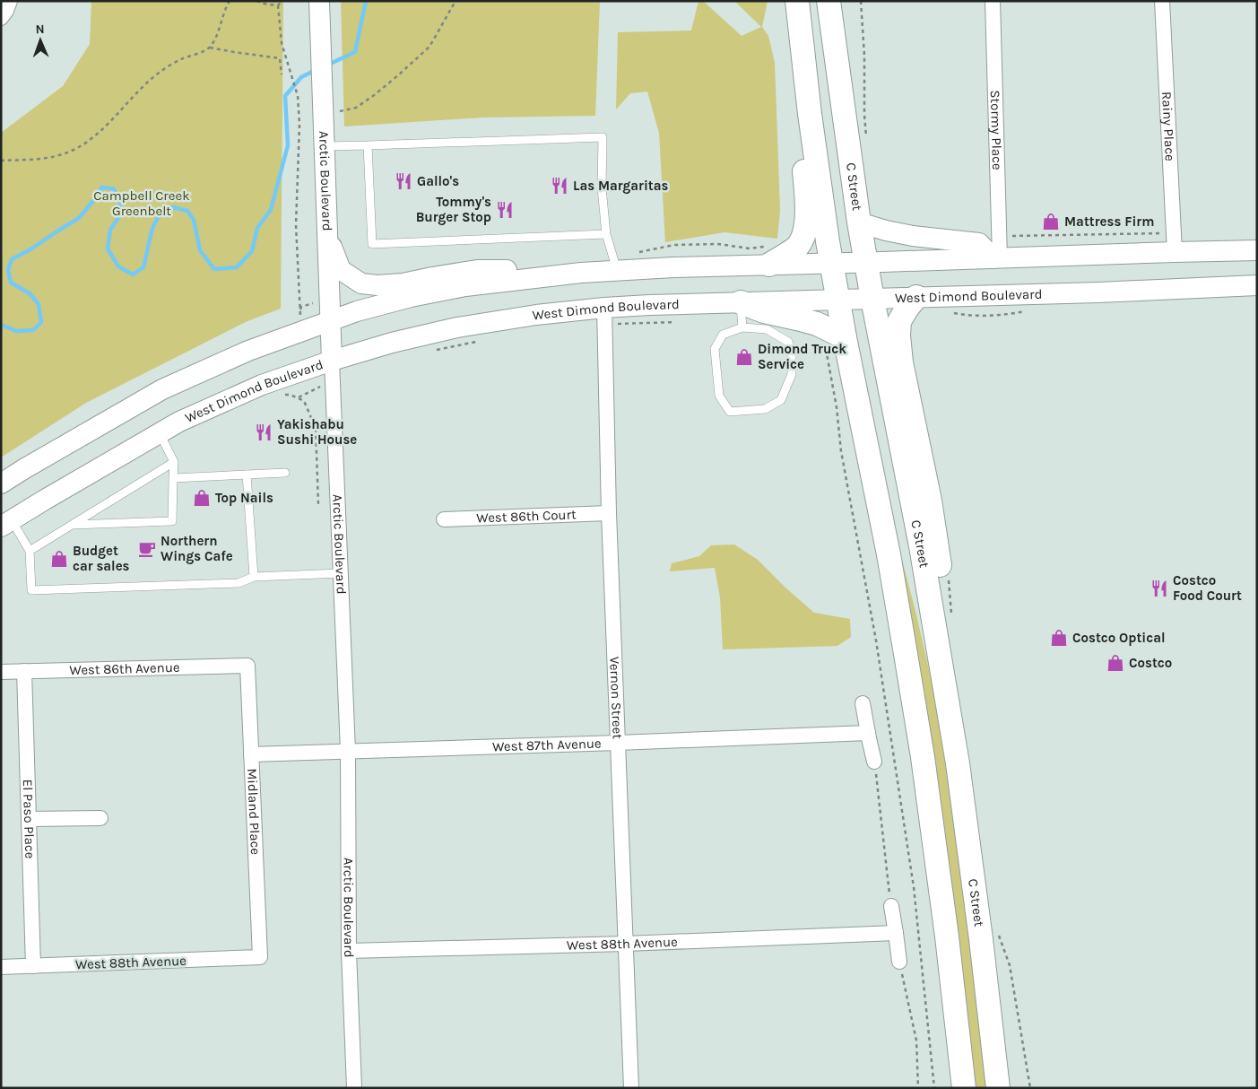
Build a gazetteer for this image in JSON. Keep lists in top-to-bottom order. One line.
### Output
{"streets":{"main road":["Arctic Boulevard","C Street","West Dimond Boulevard"],"street":["Rainy Place","Stormy Place","West 86th Court","West 86th Avenue","Vernon Street","West 87th Avenue","Midland Place","El Paso Place","West 88th Avenue"]},"crossings":[["Arctic Boulevard","West Dimond Boulevard"],["Arctic Boulevard","West 87th Avenue"],["Arctic Boulevard","West 88th Avenue"],["C Street","West Dimond Boulevard"],["West Dimond Boulevard","Vernon Street"],["West 86th Court","Vernon Street"],["West 86th Avenue","Midland Place"],["West 86th Avenue","El Paso Place"],["Vernon Street","West 87th Avenue"],["Vernon Street","West 88th Avenue"],["West 87th Avenue","Midland Place"],["Midland Place","West 88th Avenue"],["El Paso Place","West 88th Avenue"]],"parks":["Campbell Creek Greenbelt"],"places":{"restaurant":["Gallo's","Las Margaritas","Tommy's Burger Stop","Yakishabu Sushi House","Costco Food Court"],"shop":["Mattress Firm","Dimond Truck Service","Top Nails","Budget car sales","Costco Optical","Costco"],"cafe":["Northern Wings Cafe"]},"north":"top"}
